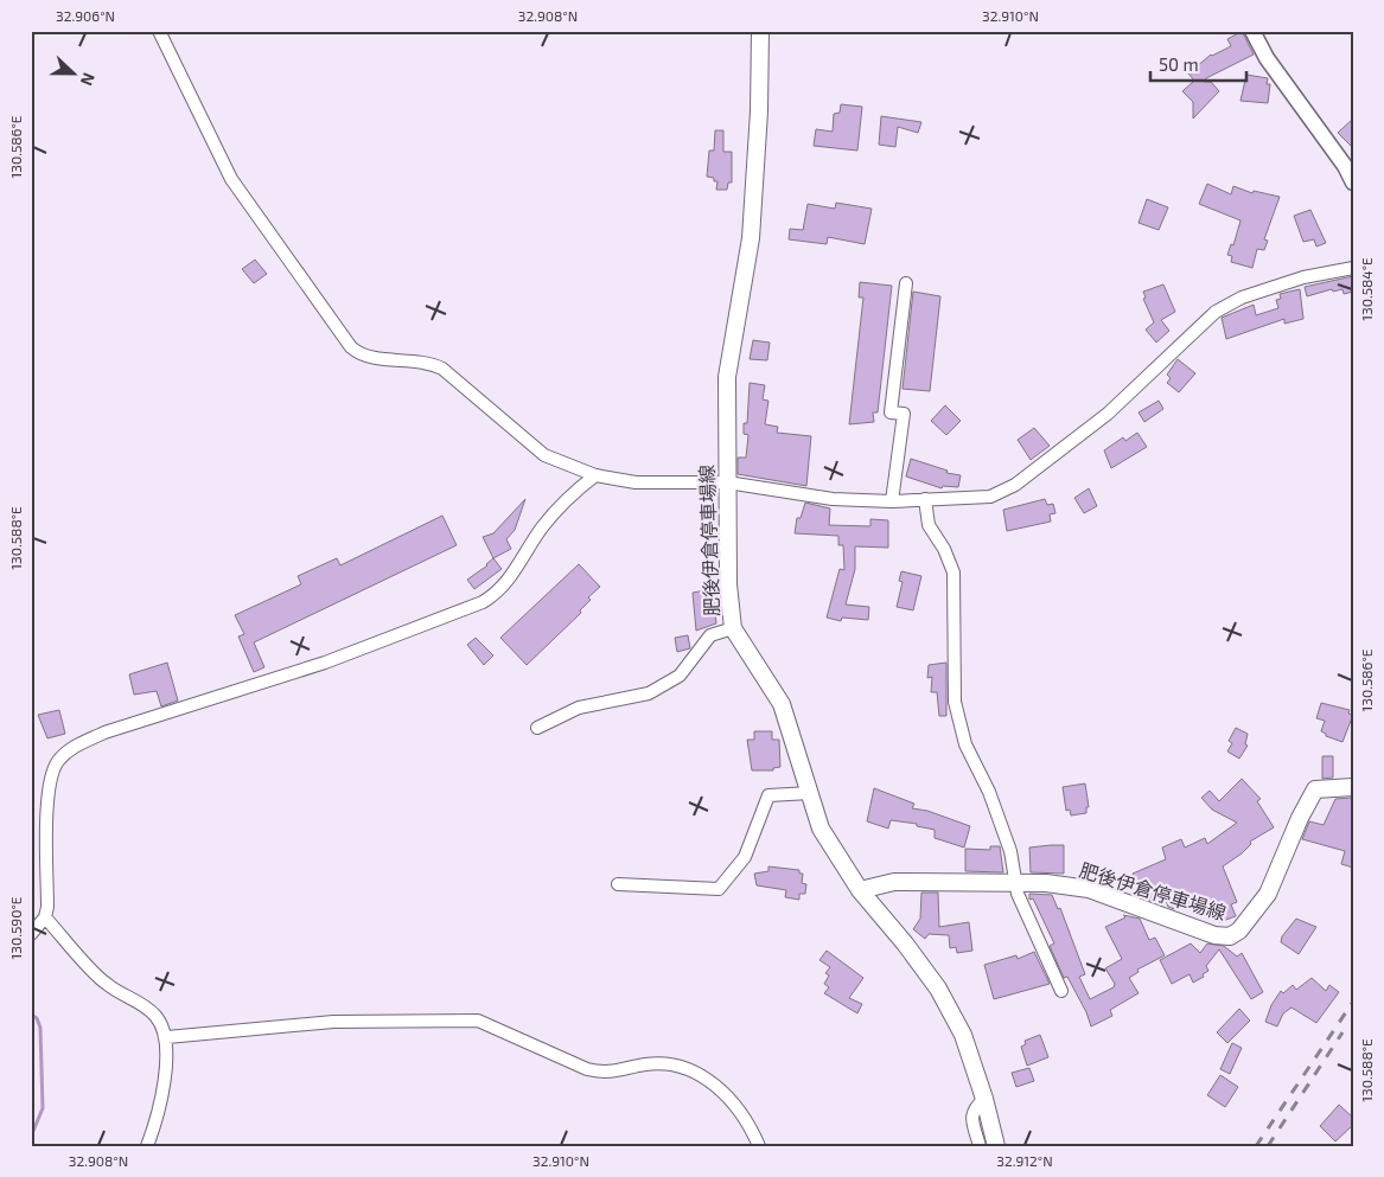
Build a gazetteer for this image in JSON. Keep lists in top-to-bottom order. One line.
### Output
{"streets":{"main road":["肥後伊倉停車場線"]},"scale_bar":"50 m","north":"right","coordinates":["32.906°N","32.908°N","32.910°N","130.586°E","130.584°E","130.588°E","130.590°E","32.912°N"]}
